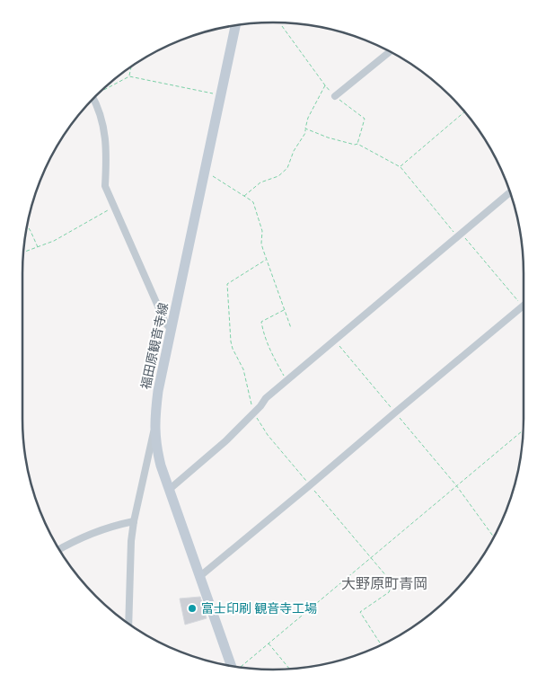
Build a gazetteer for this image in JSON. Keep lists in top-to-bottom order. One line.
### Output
{"streets":{"main road":["福田原観音寺線"]},"districts":["大野原町青岡"],"places":["富士印刷 観音寺工場"]}
